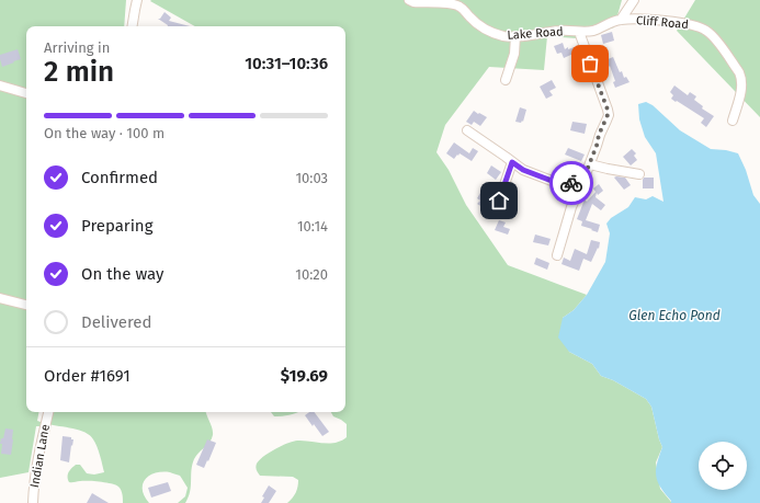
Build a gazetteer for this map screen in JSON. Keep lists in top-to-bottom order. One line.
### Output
{"streets":{"street":["Cliff Road","Lake Road","Indian Lane"]},"crossings":[["Cliff Road","Lake Road"]],"water":["Glen Echo Pond"],"page":{"heading":["2 min","Arriving in","10:31–10:36"],"panel":["Order #1691","$19.69"],"bar":"On the way · 100 m","list":[["Confirmed","10:03"],["Preparing","10:14"],["On the way","10:20"],"Delivered"]}}
